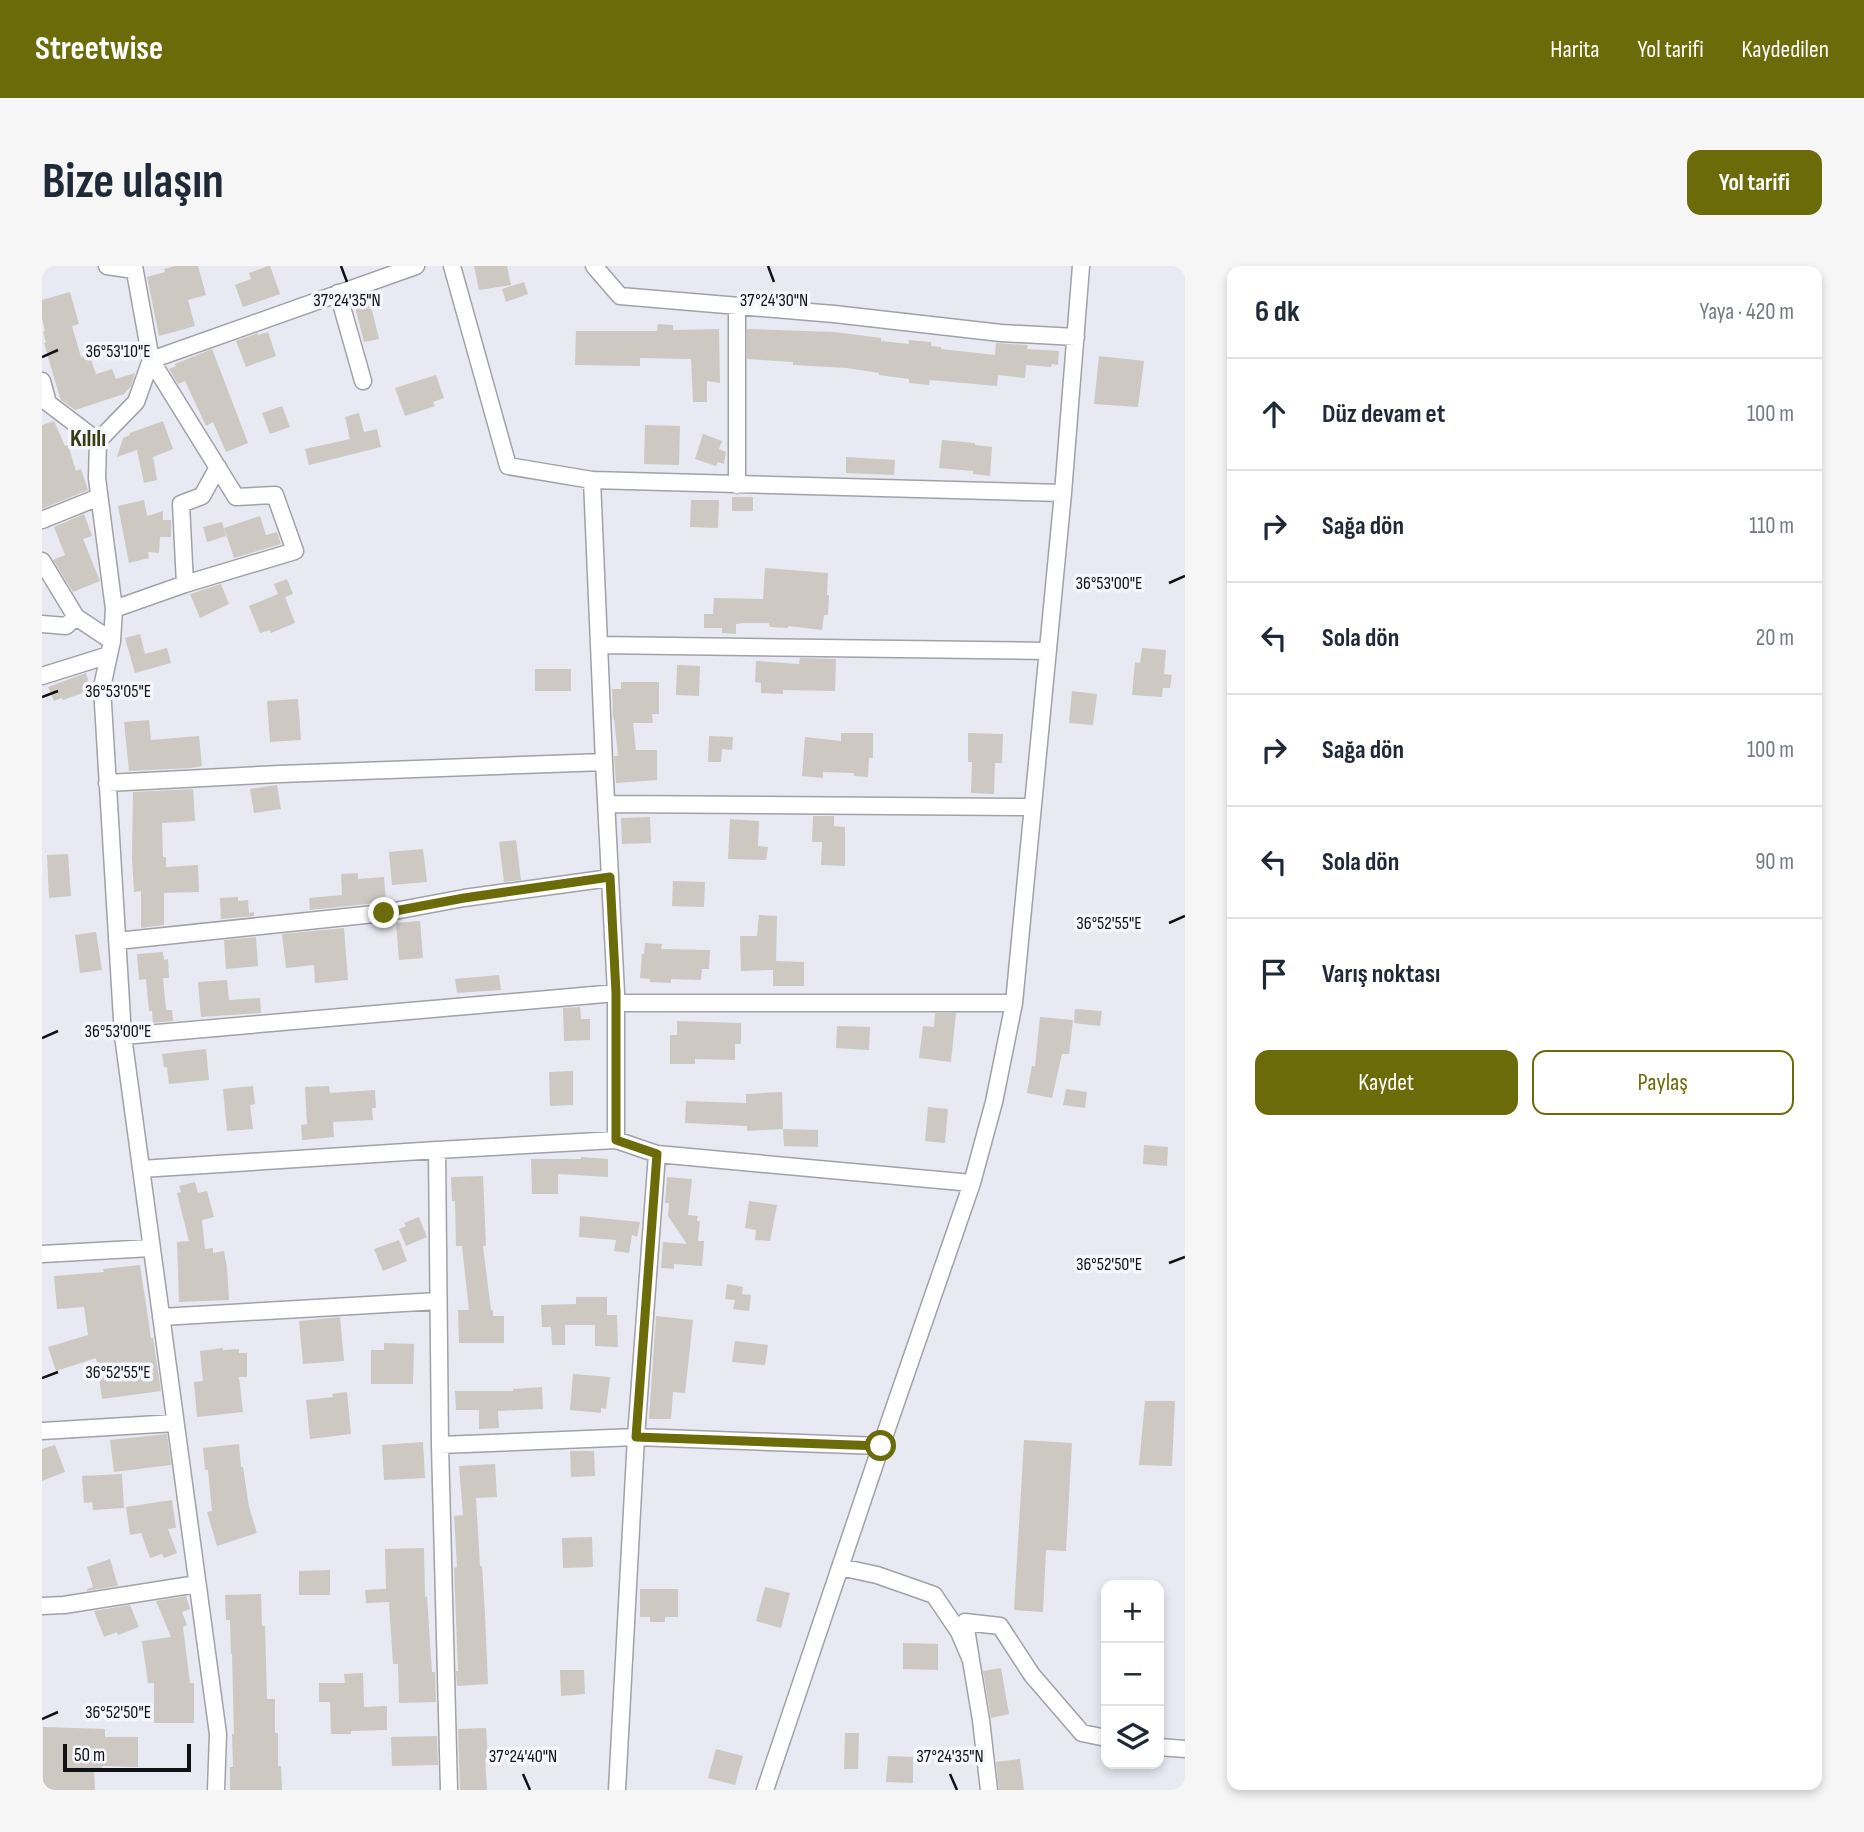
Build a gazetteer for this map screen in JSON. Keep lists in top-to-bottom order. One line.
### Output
{"districts":["Kılılı"],"scale_bar":"50 m","page":{"header":"Streetwise","nav":["Harita","Yol tarifi","Kaydedilen"],"buttons":["Yol tarifi",["Kaydet","Paylaş"]],"title":"Bize ulaşın","heading":["6 dk","Yaya · 420 m"],"list":[["Düz devam et","100 m"],["Sağa dön","110 m"],["Sola dön","20 m"],["Sağa dön","100 m"],["Sola dön","90 m"],"Varış noktası"],"map_buttons":["+","−"],"scale":"50 m"},"coordinates":["37°24'35\"N","37°24'30\"N","36°53'10\"E","36°53'00\"E","36°53'05\"E","36°52'55\"E","36°52'50\"E","37°24'40\"N"]}
